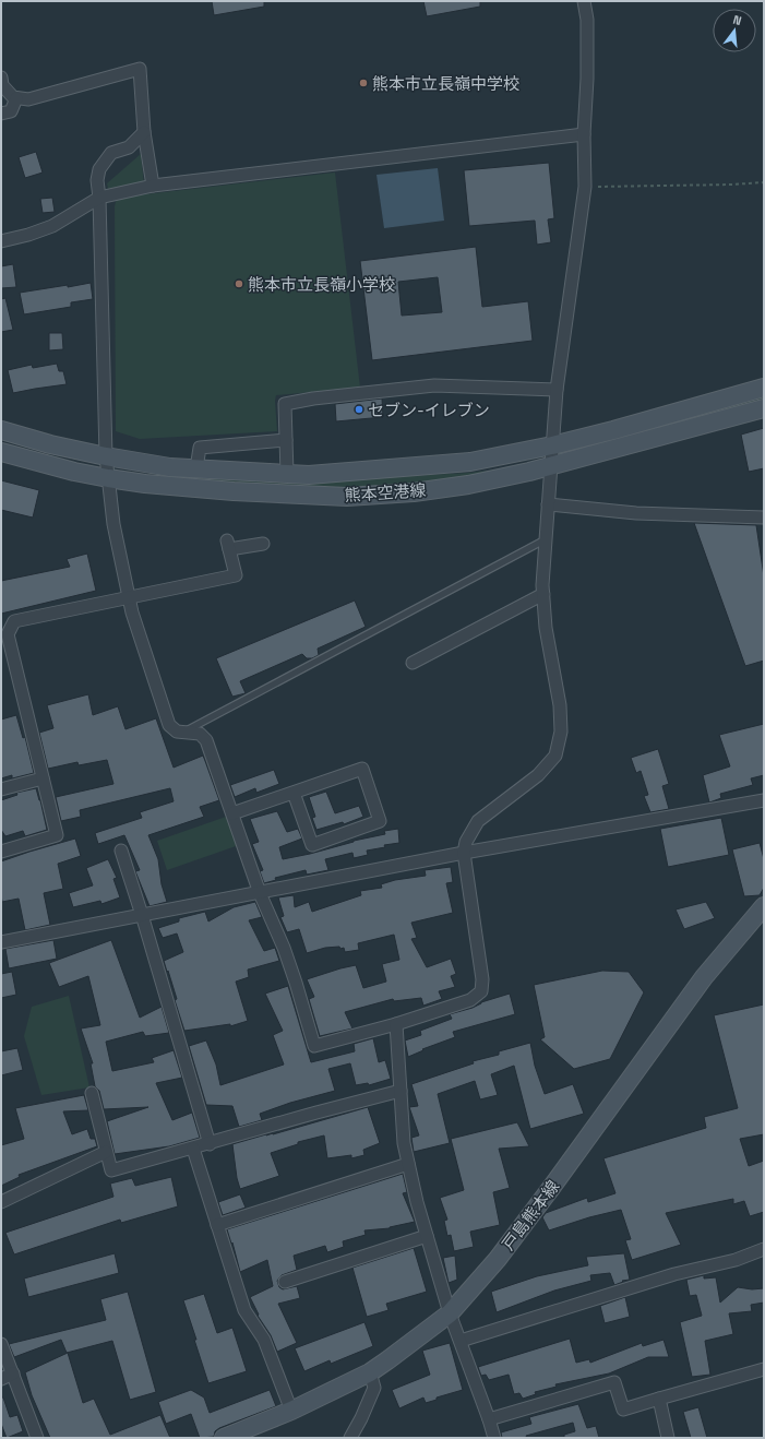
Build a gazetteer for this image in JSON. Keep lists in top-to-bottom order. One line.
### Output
{"streets":{"main road":["熊本空港線","戸島熊本線"]},"places":["熊本市立長嶺中学校","熊本市立長嶺小学校","セブン-イレブン"],"north":"top"}
